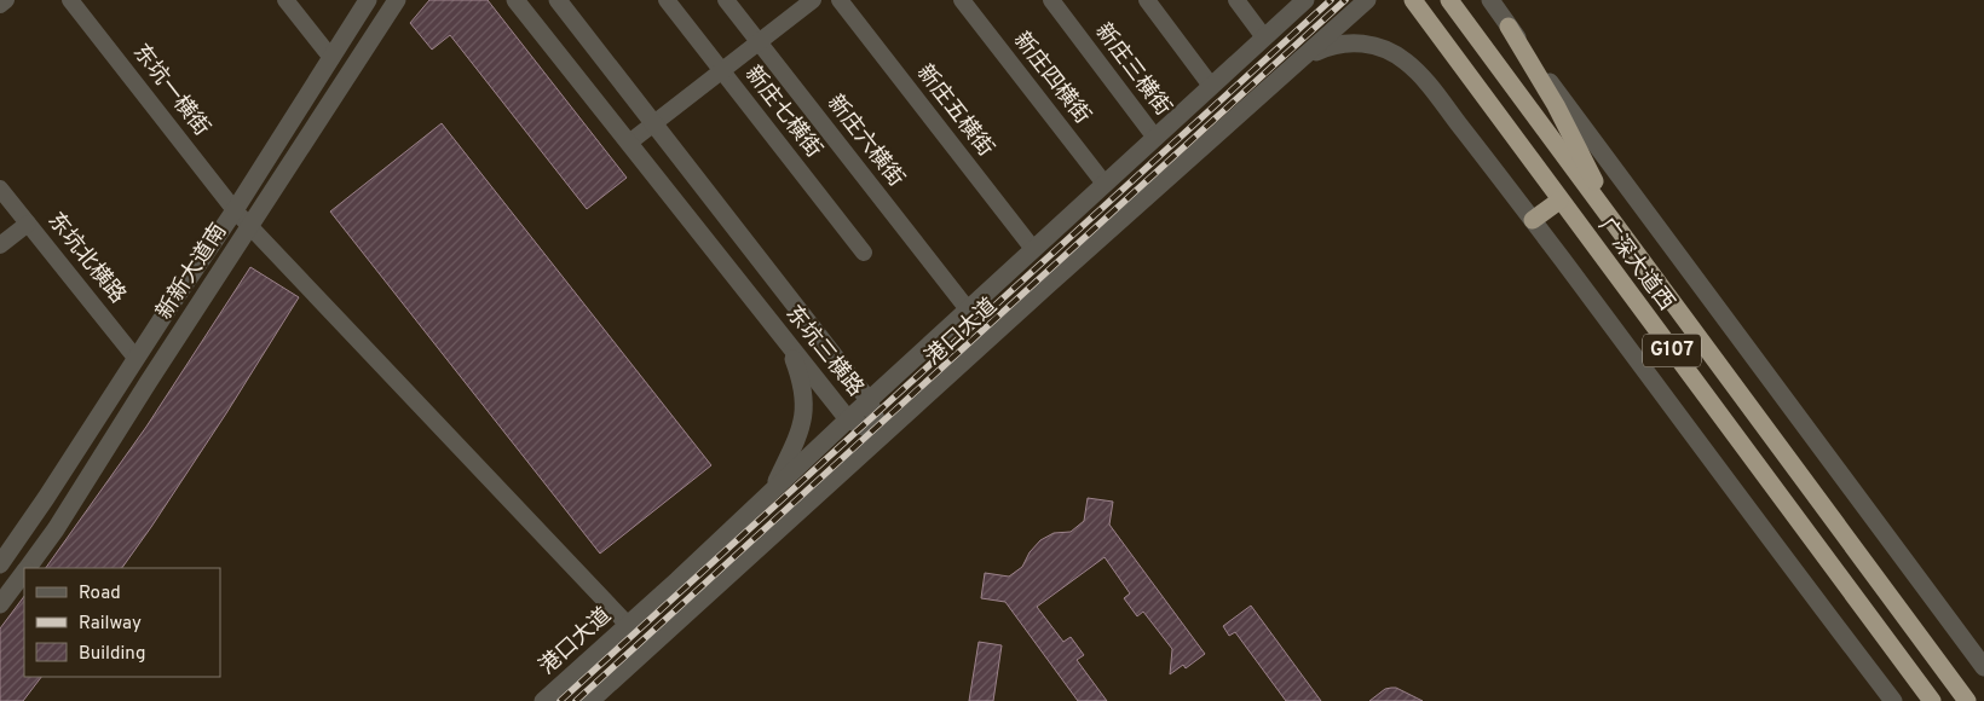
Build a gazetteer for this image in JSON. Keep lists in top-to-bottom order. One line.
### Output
{"streets":{"highway":["广深大道西","G107"],"street":["新庄三横街","新庄四横街","东坑一横街","新庄五横街","新庄七横街","新庄六横街","东坑北横路","新新大道南","港口大道","东坑三横路"]},"crossings":[["新庄三横街","港口大道"],["新庄四横街","港口大道"],["东坑一横街","新新大道南"],["东坑一横街","港口大道"],["新庄五横街","港口大道"],["新庄六横街","港口大道"],["东坑北横路","新新大道南"],["港口大道","东坑三横路"]],"legend":["Road","Railway","Building"]}
